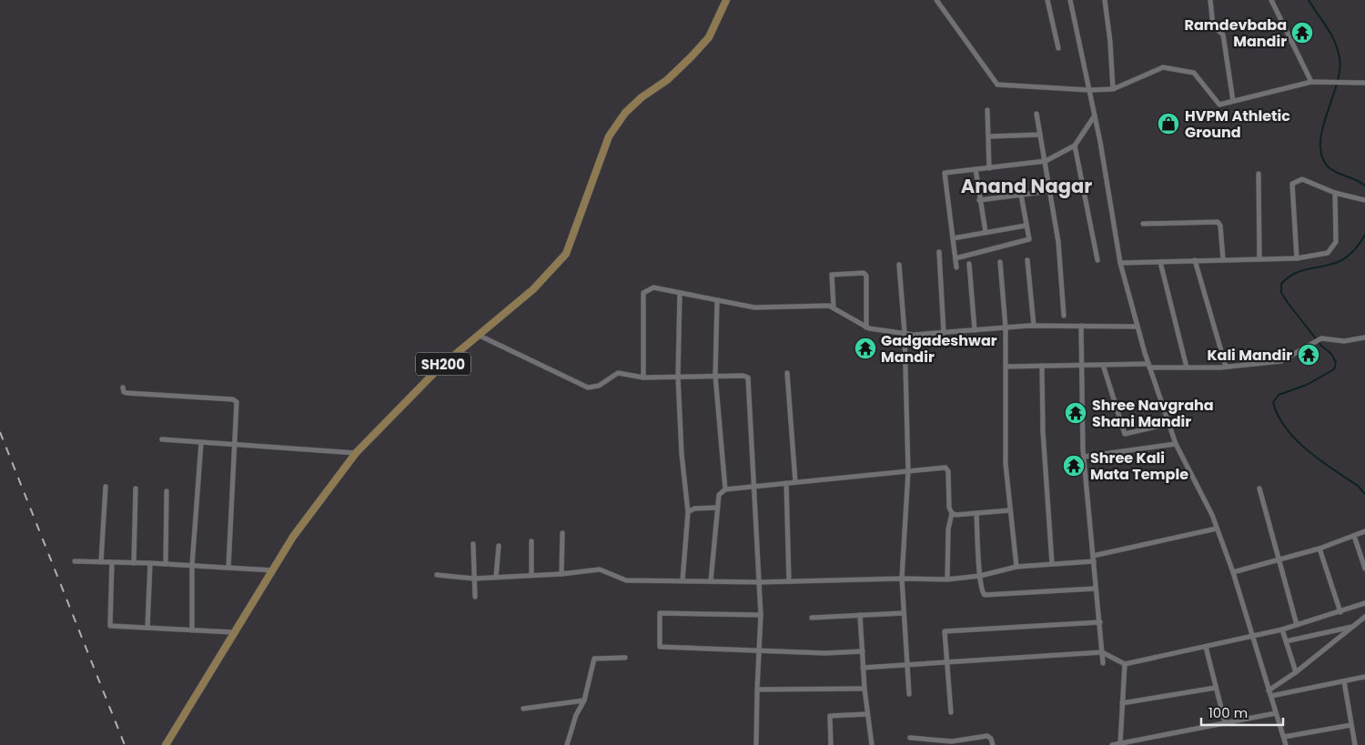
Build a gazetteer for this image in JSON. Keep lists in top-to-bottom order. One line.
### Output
{"streets":{"main road":["SH200"]},"districts":["Anand Nagar"],"places":{"temple":["Ramdevbaba Mandir","Gadgadeshwar Mandir","Kali Mandir","Shree Navgraha Shani Mandir","Shree Kali Mata Temple"],"shop":["HVPM Athletic Ground"]},"scale_bar":"100 m"}
